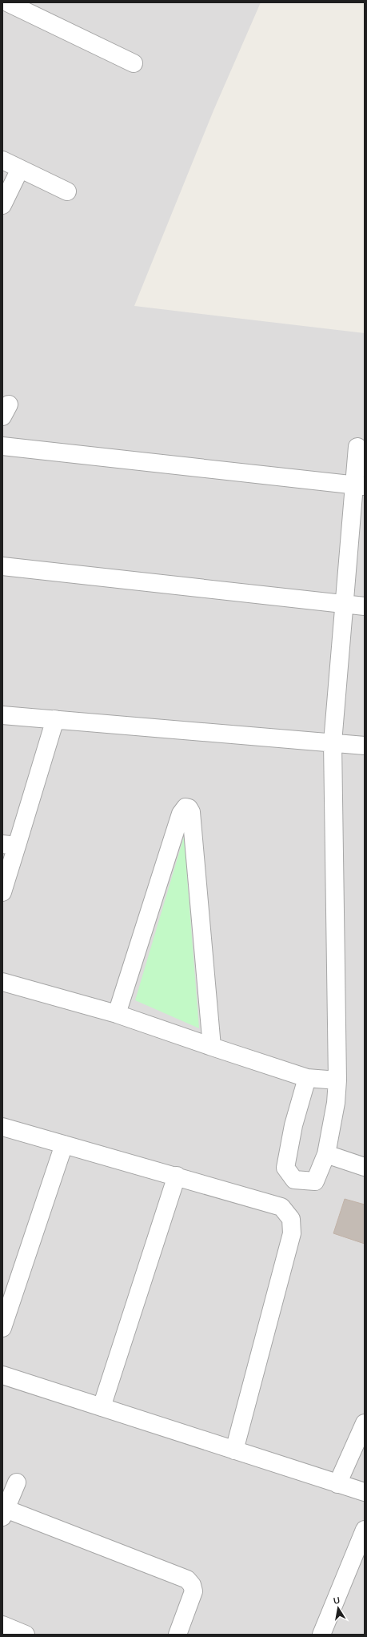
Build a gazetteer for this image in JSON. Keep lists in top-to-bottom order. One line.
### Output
{"north":"top"}
